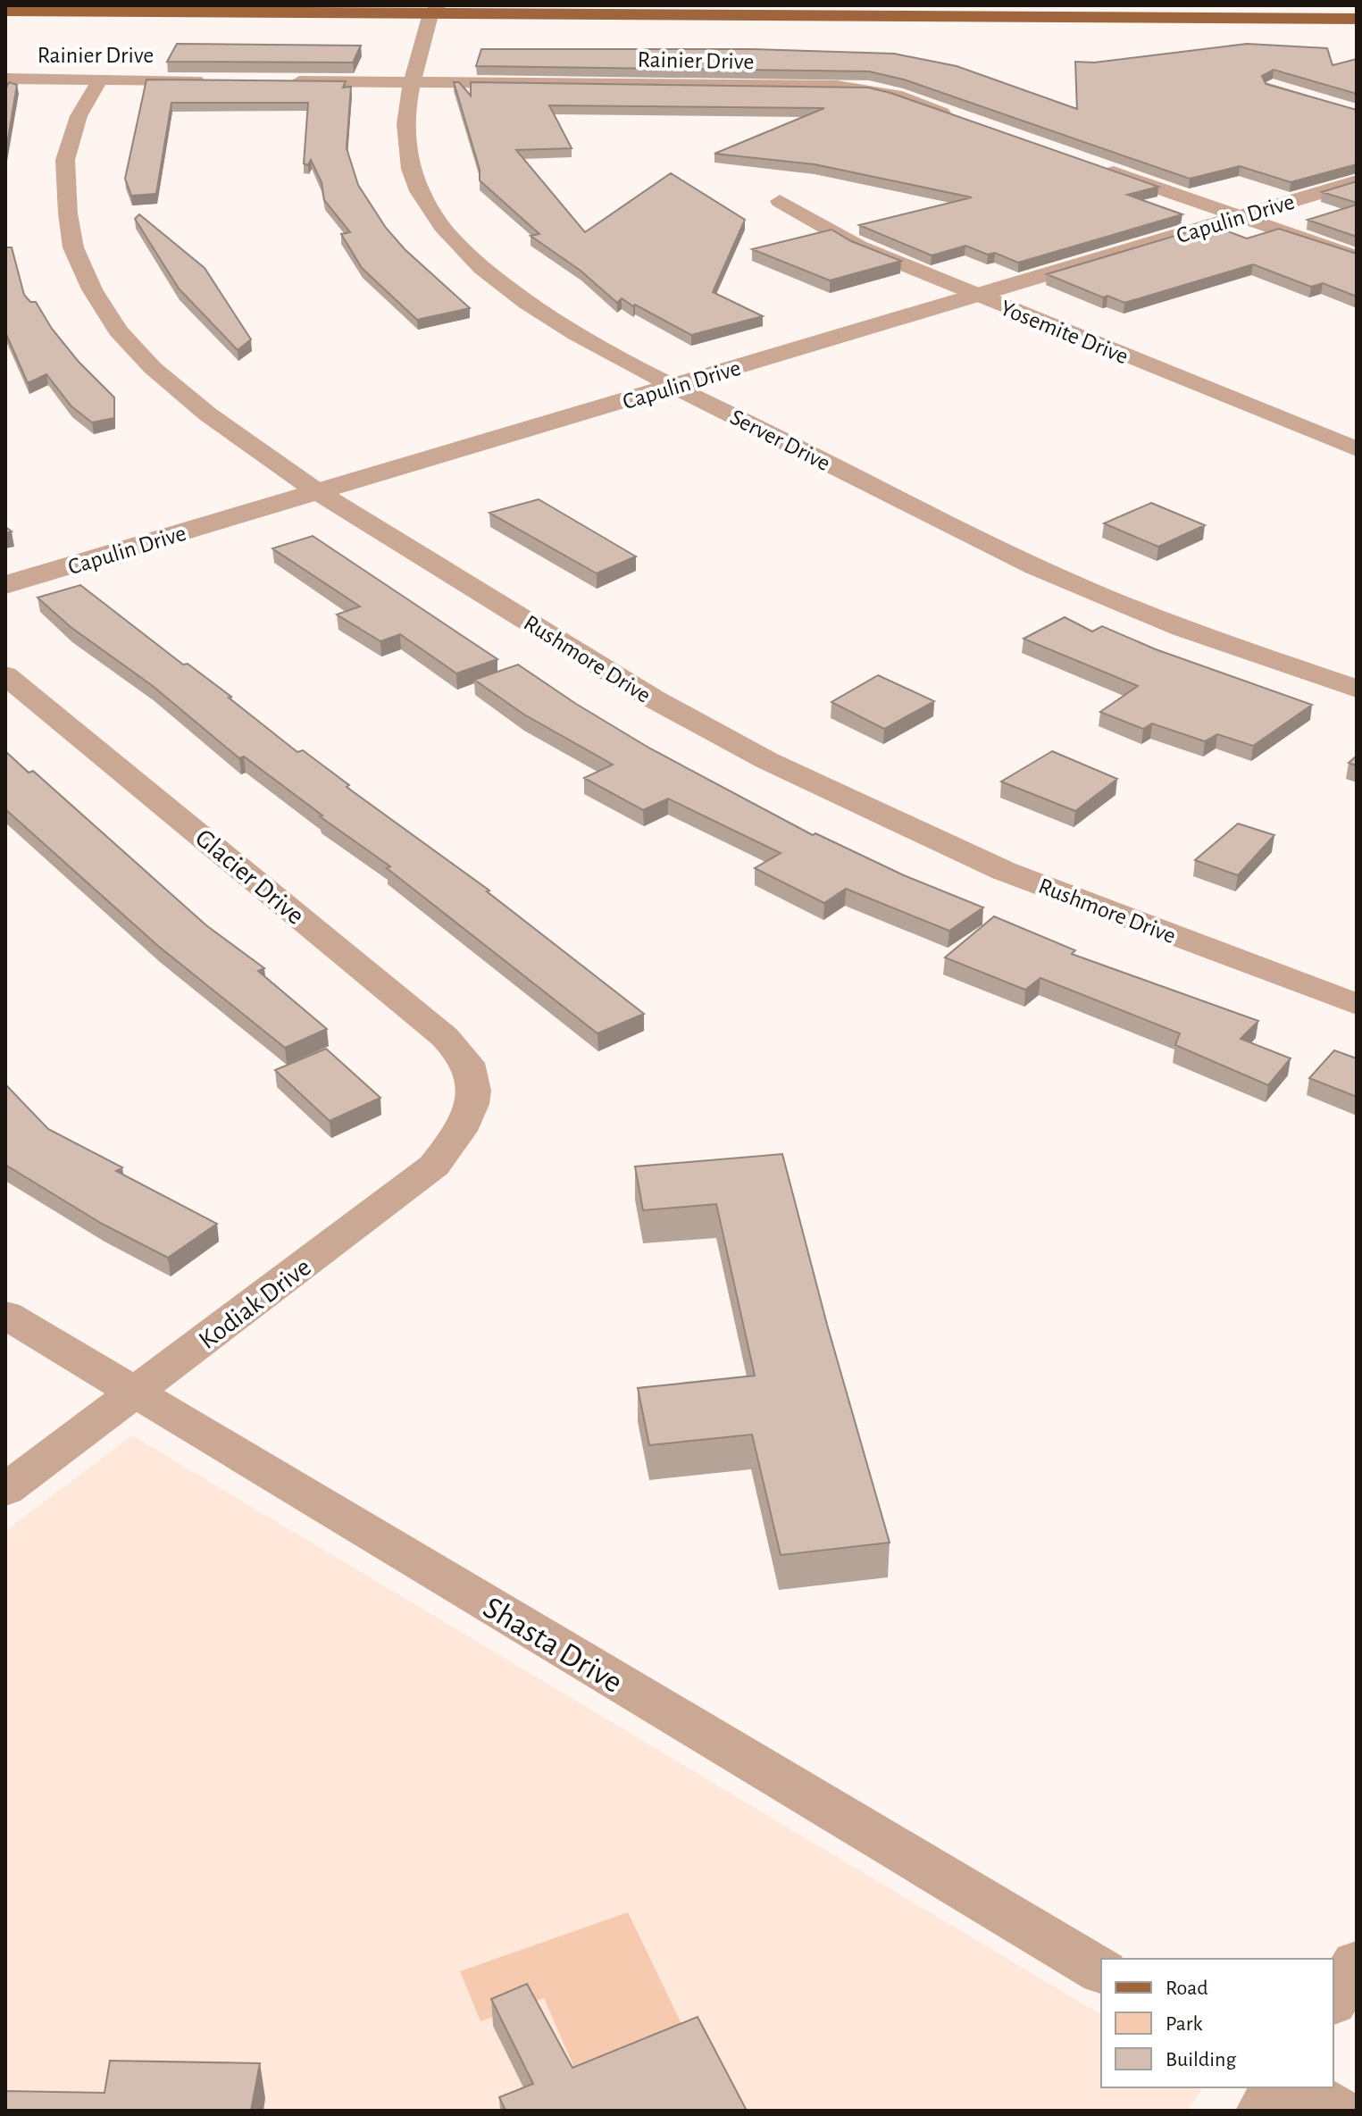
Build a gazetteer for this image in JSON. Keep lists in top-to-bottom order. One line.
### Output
{"streets":{"street":["Rainier Drive","Capulin Drive","Yosemite Drive","Server Drive","Rushmore Drive","Glacier Drive","Kodiak Drive","Shasta Drive"]},"crossings":[["Rainier Drive","Server Drive"],["Rainier Drive","Rushmore Drive"],["Capulin Drive","Yosemite Drive"],["Capulin Drive","Server Drive"],["Capulin Drive","Rushmore Drive"],["Glacier Drive","Kodiak Drive"],["Kodiak Drive","Shasta Drive"]],"legend":["Road","Park","Building"]}
